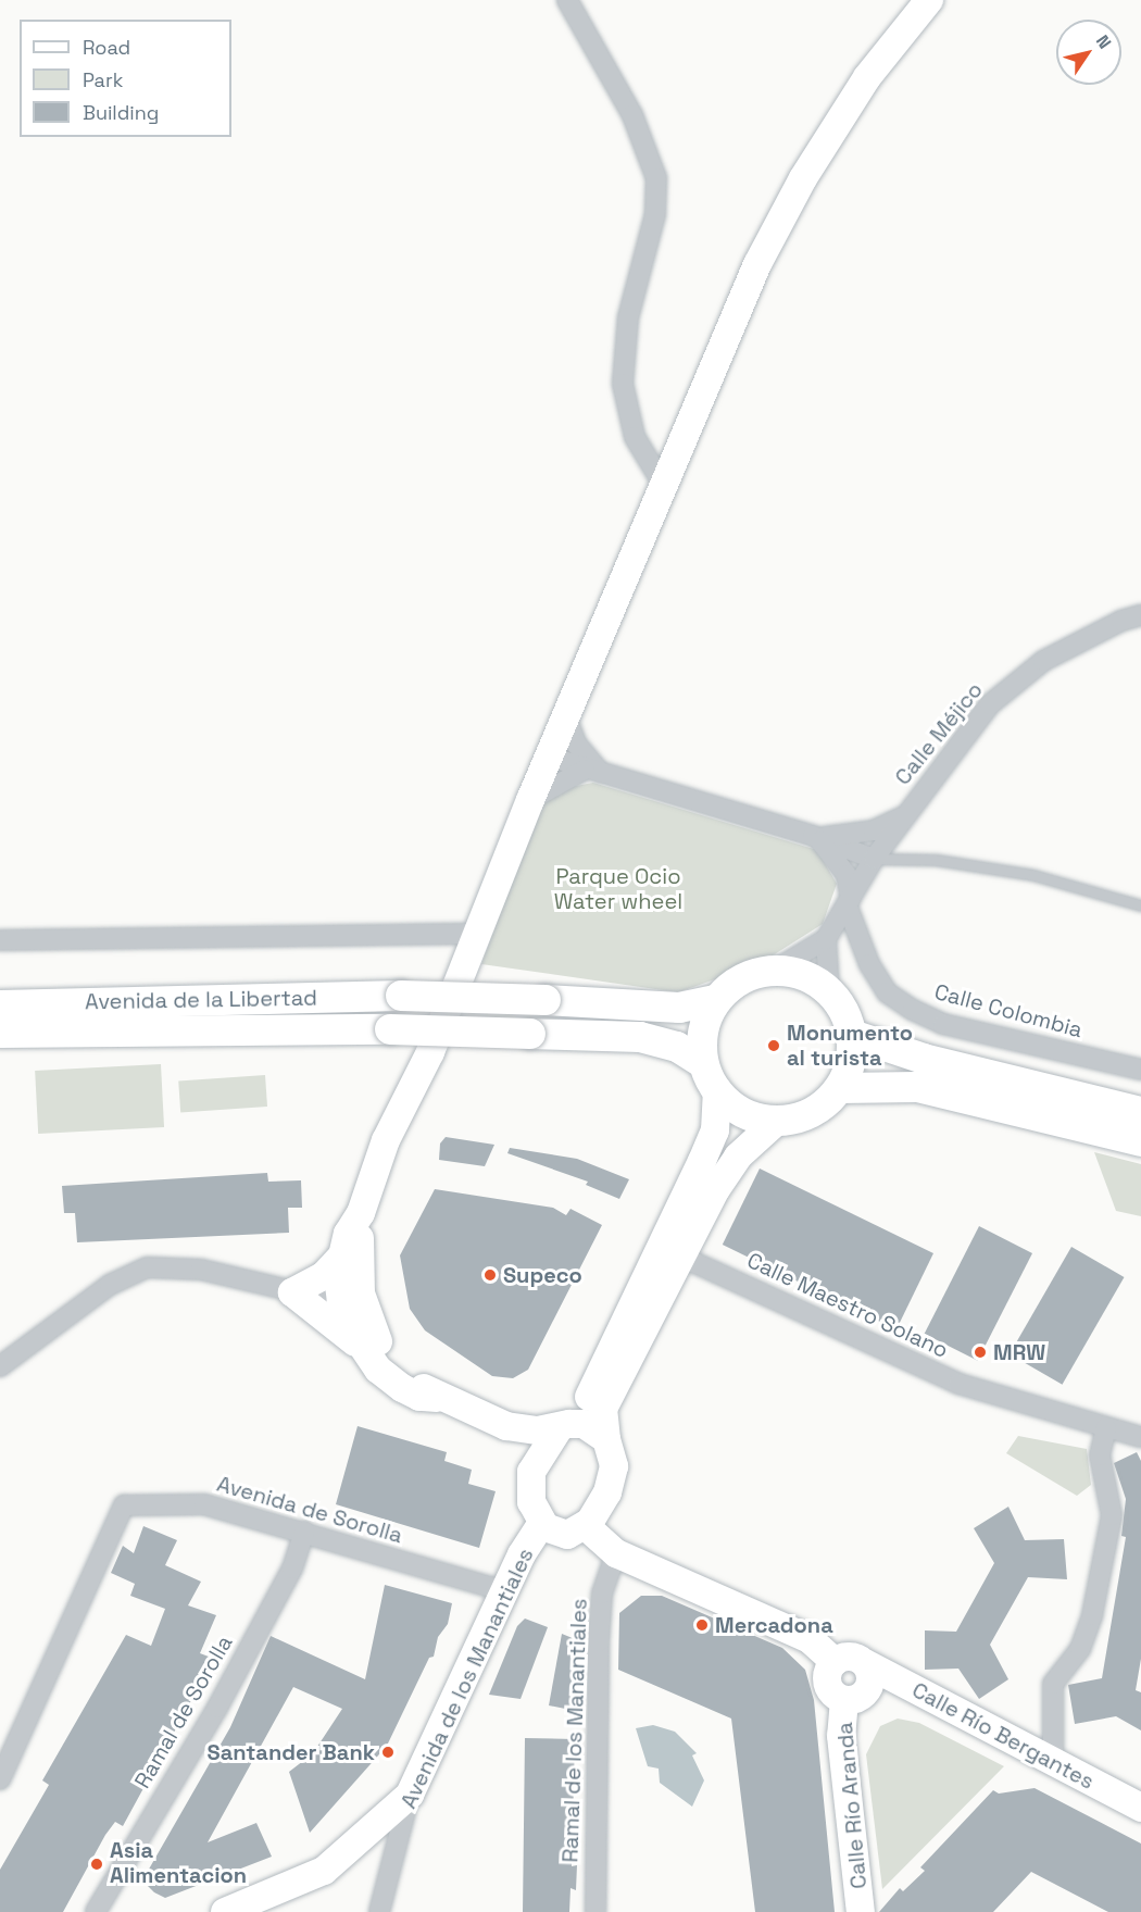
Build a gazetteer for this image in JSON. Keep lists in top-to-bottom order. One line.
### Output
{"streets":{"main road":["Avenida de la Libertad","Avenida de los Manantiales","Calle Río Bergantes","Calle Río Aranda"],"street":["Calle Méjico","Calle Colombia","Calle Maestro Solano","Avenida de Sorolla","Ramal de Sorolla","Ramal de los Manantiales"]},"crossings":[["Calle Méjico","Avenida de la Libertad"],["Calle Méjico","Calle Colombia"],["Avenida de Sorolla","Avenida de los Manantiales"],["Avenida de Sorolla","Ramal de Sorolla"],["Calle Río Bergantes","Calle Río Aranda"]],"parks":["Parque Ocio Water wheel"],"places":["Monumento al turista","Supeco","MRW","Mercadona","Santander Bank","Asia Alimentacion"],"legend":["Road","Park","Building"],"north":"top right"}
